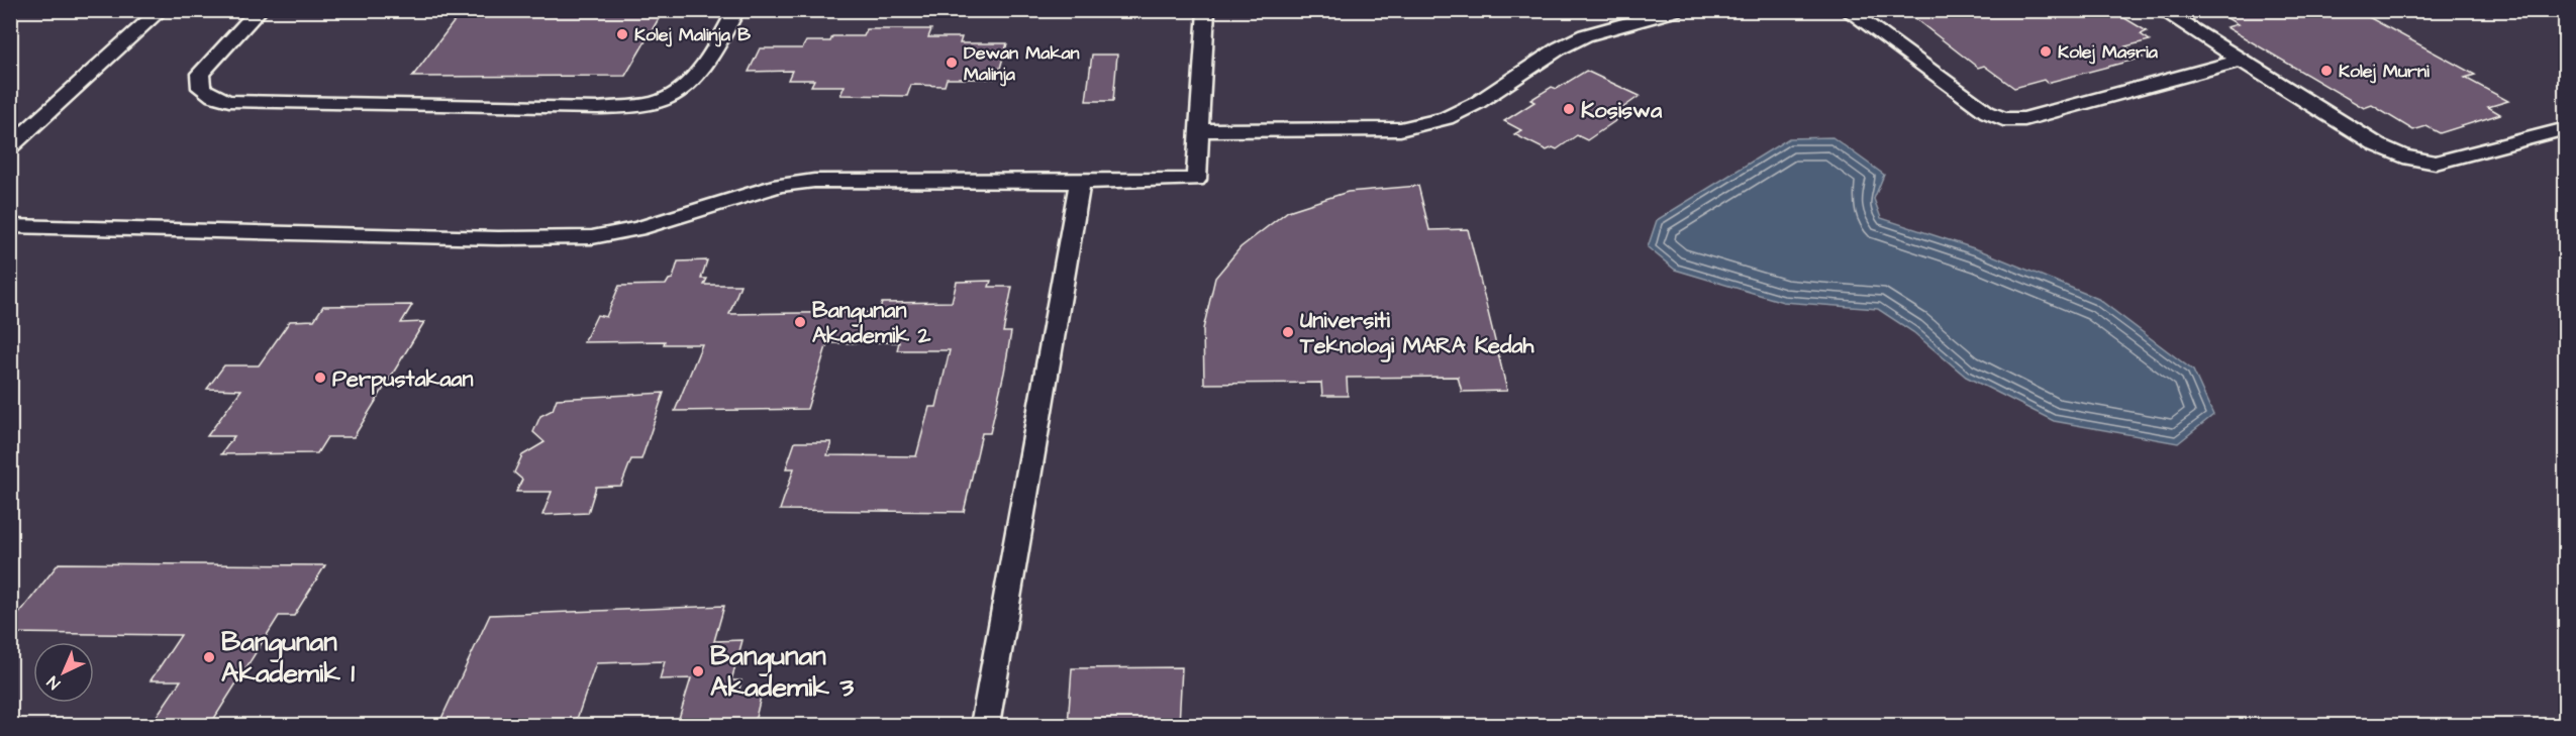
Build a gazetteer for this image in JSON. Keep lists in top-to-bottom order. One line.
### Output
{"places":["Kolej Malinja B","Kolej Masria","Dewan Makan Malinja","Kolej Murni","Kosiswa","Bangunan Akademik 2","Universiti Teknologi MARA Kedah","Perpustakaan","Bangunan Akademik 1","Bangunan Akademik 3"],"north":"bottom left"}
